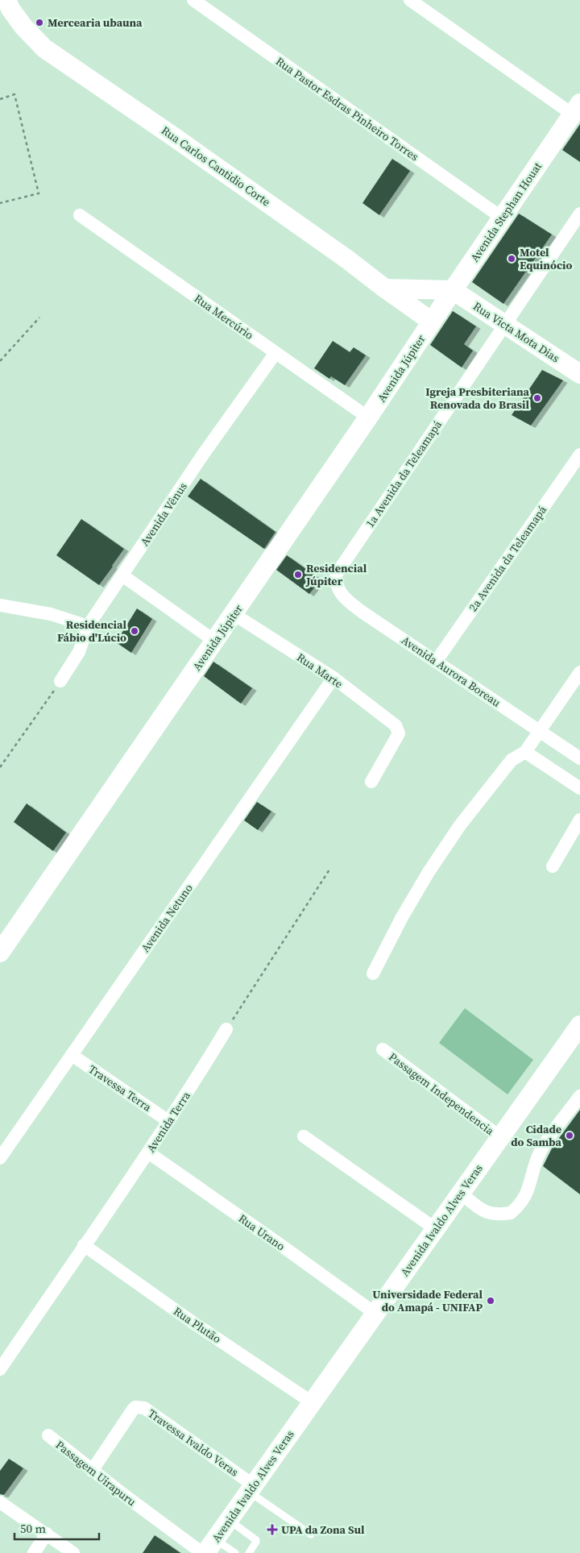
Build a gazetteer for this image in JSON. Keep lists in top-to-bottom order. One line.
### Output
{"streets":{"main road":["Rua Carlos Cantidio Corte","Avenida Stephan Houat","Rua Victa Mota Dias","Avenida Júpiter","Avenida Ivaldo Alves Veras"],"street":["Rua Pastor Esdras Pinheiro Torres","Rua Mercúrio","1a Avenida da Teleamapá","Avenida Vênus","2a Avenida da Teleamapá","Rua Marte","Avenida Aurora Boreau","Avenida Netuno","Travessa Terra","Passagem Independencia","Avenida Terra","Rua Urano","Rua Plutão","Travessa Ivaldo Veras","Passagem Uirapuru"]},"crossings":[["Rua Pastor Esdras Pinheiro Torres","Avenida Stephan Houat"],["Rua Carlos Cantidio Corte","Avenida Stephan Houat"],["Rua Carlos Cantidio Corte","Avenida Júpiter"],["Avenida Stephan Houat","Rua Victa Mota Dias"],["Avenida Stephan Houat","Avenida Júpiter"],["Rua Mercúrio","Avenida Júpiter"],["Rua Mercúrio","Avenida Vênus"],["Rua Victa Mota Dias","1a Avenida da Teleamapá"],["Avenida Júpiter","Rua Marte"],["1a Avenida da Teleamapá","Avenida Aurora Boreau"],["2a Avenida da Teleamapá","Avenida Aurora Boreau"],["Rua Marte","Avenida Netuno"],["Avenida Netuno","Travessa Terra"],["Travessa Terra","Avenida Terra"],["Passagem Independencia","Avenida Ivaldo Alves Veras"],["Avenida Terra","Rua Urano"],["Avenida Terra","Rua Plutão"],["Avenida Ivaldo Alves Veras","Rua Urano"],["Avenida Ivaldo Alves Veras","Rua Plutão"],["Avenida Ivaldo Alves Veras","Travessa Ivaldo Veras"],["Avenida Ivaldo Alves Veras","Passagem Uirapuru"],["Travessa Ivaldo Veras","Passagem Uirapuru"]],"places":{"other":["Mercearia ubauna","Motel Equinócio","Igreja Presbiteriana Renovada do Brasil","Residencial Júpiter","Residencial Fábio d'Lúcio","Cidade do Samba","Universidade Federal do Amapá - UNIFAP"],"health":["UPA da Zona Sul"]},"scale_bar":"50 m"}
